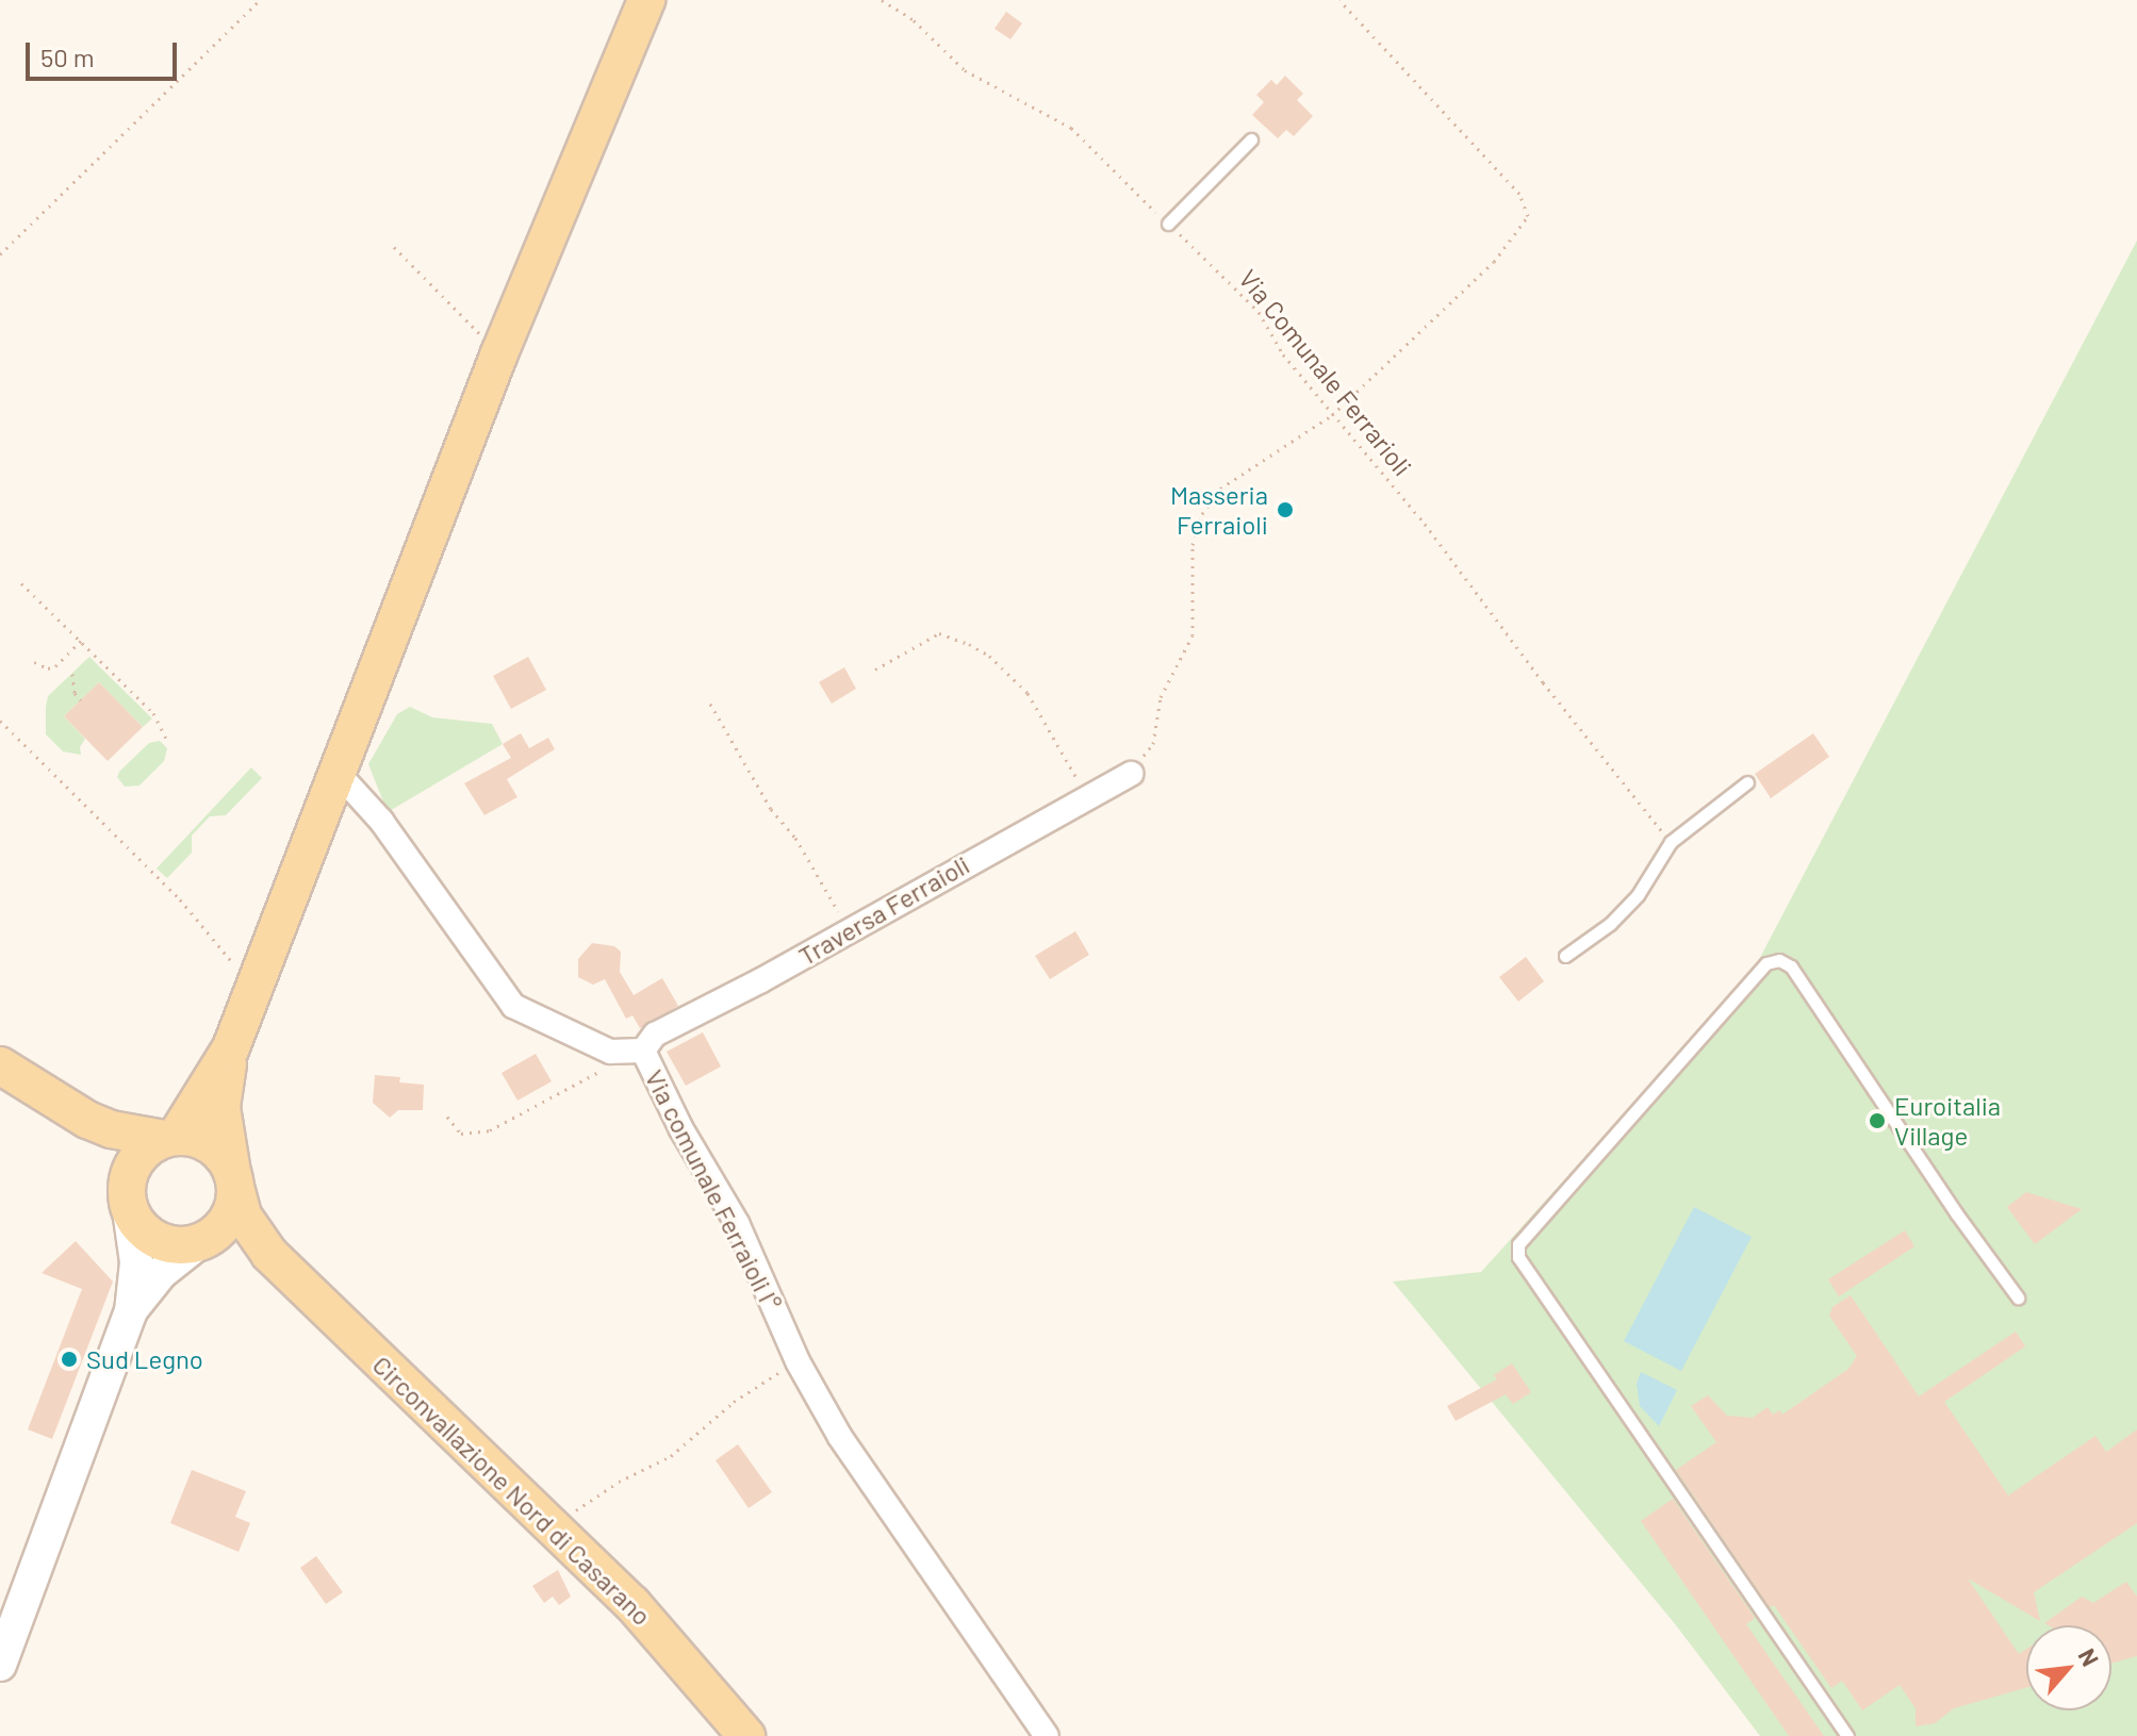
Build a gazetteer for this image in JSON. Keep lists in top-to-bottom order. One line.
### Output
{"streets":{"main road":["Circonvallazione Nord di Casarano"],"street":["Traversa Ferraioli","Via comunale Ferraioli I°"],"path":["Via Comunale Ferrarioli"]},"crossings":[["Traversa Ferraioli","Via comunale Ferraioli I°"]],"places":["Masseria Ferraioli","Euroitalia Village","Sud Legno"],"scale_bar":"50 m","north":"top right"}
